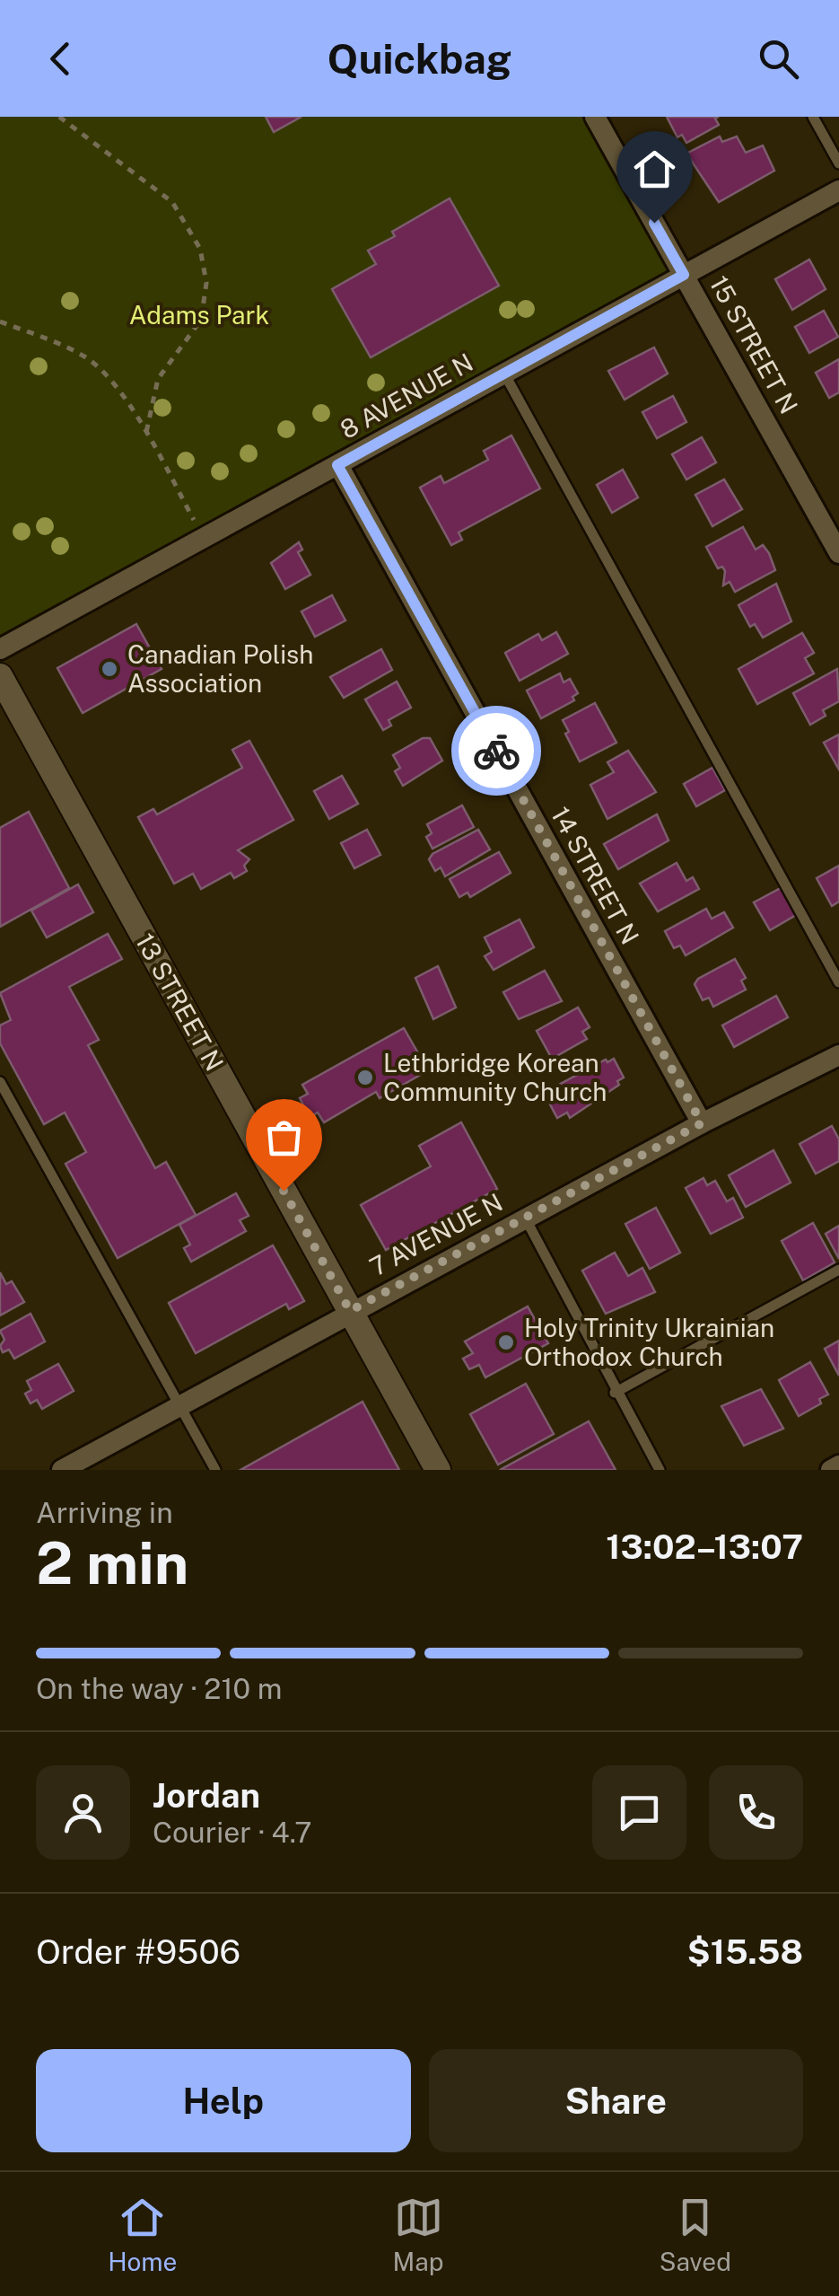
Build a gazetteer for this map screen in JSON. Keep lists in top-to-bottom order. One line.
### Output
{"streets":{"street":["15 STREET N","8 AVENUE N","14 STREET N","13 STREET N","7 AVENUE N"]},"crossings":[["15 STREET N","8 AVENUE N"],["8 AVENUE N","14 STREET N"],["14 STREET N","7 AVENUE N"],["13 STREET N","7 AVENUE N"]],"parks":["Adams Park"],"places":["Canadian Polish Association","Lethbridge Korean Community Church","Holy Trinity Ukrainian Orthodox Church"],"page":{"header":"Quickbag","heading":["2 min","Arriving in","13:02–13:07"],"panel":["Jordan","Courier · 4.7","Order #9506","$15.58"],"bar":"On the way · 210 m","buttons":["Help","Share"],"tabs":["Home","Map","Saved"]}}
